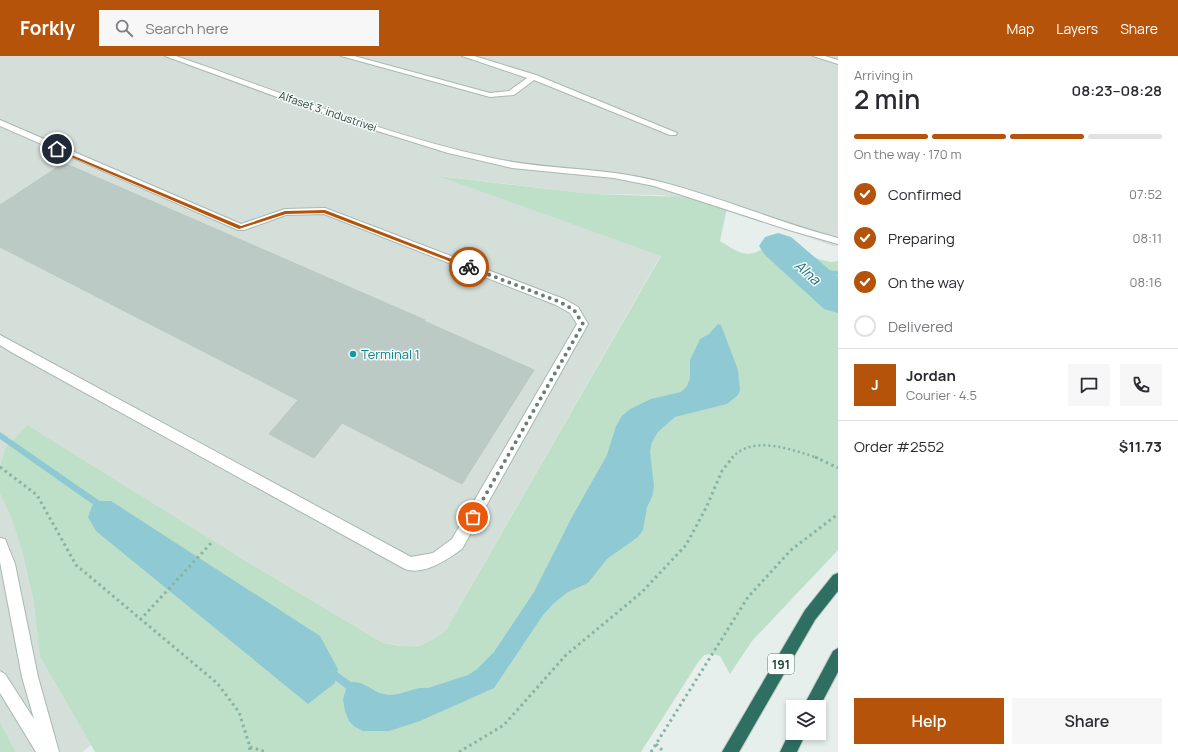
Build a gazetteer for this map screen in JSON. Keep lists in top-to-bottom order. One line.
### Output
{"streets":{"highway":["191"],"street":["Alfaset 3. industrivei"]},"water":["Alna"],"places":["Terminal 1"],"page":{"header":"Forkly","search":"Search here","nav":["Map","Layers","Share"],"heading":["2 min","Arriving in","08:23–08:28"],"panel":["Jordan","Courier · 4.5","Order #2552","$11.73"],"bar":"On the way · 170 m","list":[["Confirmed","07:52"],["Preparing","08:11"],["On the way","08:16"],"Delivered"],"round":"J","buttons":["Help","Share"]}}
